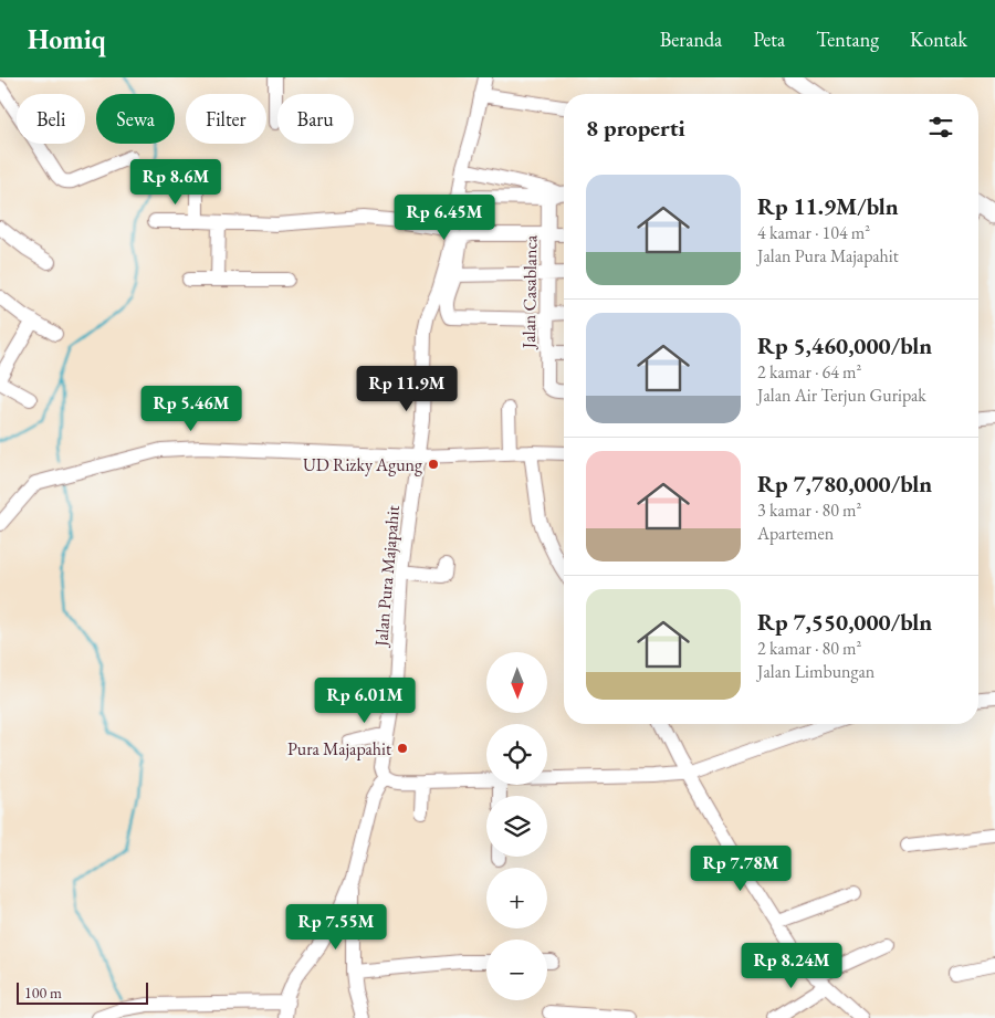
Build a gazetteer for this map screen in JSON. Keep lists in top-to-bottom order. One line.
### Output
{"streets":{"street":["Jalan Casablanca","Jalan Pura Majapahit"]},"places":["UD Rizky Agung","Pura Majapahit"],"scale_bar":"100 m","north":"bottom","page":{"header":"Homiq","nav":["Beranda","Peta","Tentang","Kontak"],"chip":["Beli","Sewa","Filter","Baru"],"heading":"8 properti","price":["Rp 8.6M","Rp 6.45M","Rp 11.9M","Rp 5.46M","Rp 6.01M","Rp 7.78M","Rp 7.55M","Rp 8.24M"],"list":[{"name":"Rp 11.9M/bln","note":"4 kamar · 104 m² · Jalan Pura Majapahit"},{"name":"Rp 5,460,000/bln","note":"2 kamar · 64 m² · Jalan Air Terjun Guripak"},{"name":"Rp 7,780,000/bln","note":"3 kamar · 80 m² · Apartemen"},{"name":"Rp 7,550,000/bln","note":"2 kamar · 80 m² · Jalan Limbungan"}],"map_buttons":["+","−"],"scale":"100 m"}}
